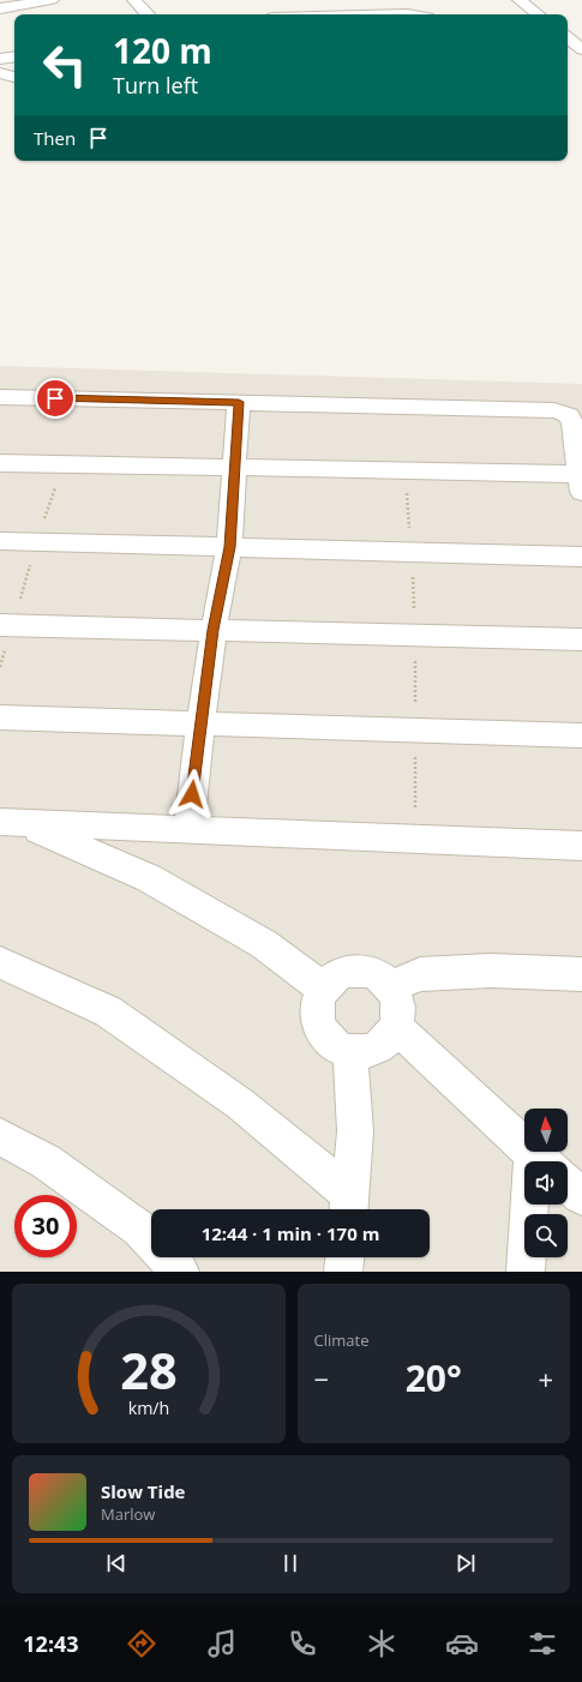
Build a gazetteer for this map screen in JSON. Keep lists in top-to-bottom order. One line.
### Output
{"north":"top","page":{"turn":["120 m","Turn left"],"then":"Then","limit":"30","trip":"12:44 · 1 min · 170 m","tile":"Climate","heat":["−","20°","+"],"song":["Slow Tide","Marlow"],"tabs":"12:43","gauge":["28","km/h"]}}
